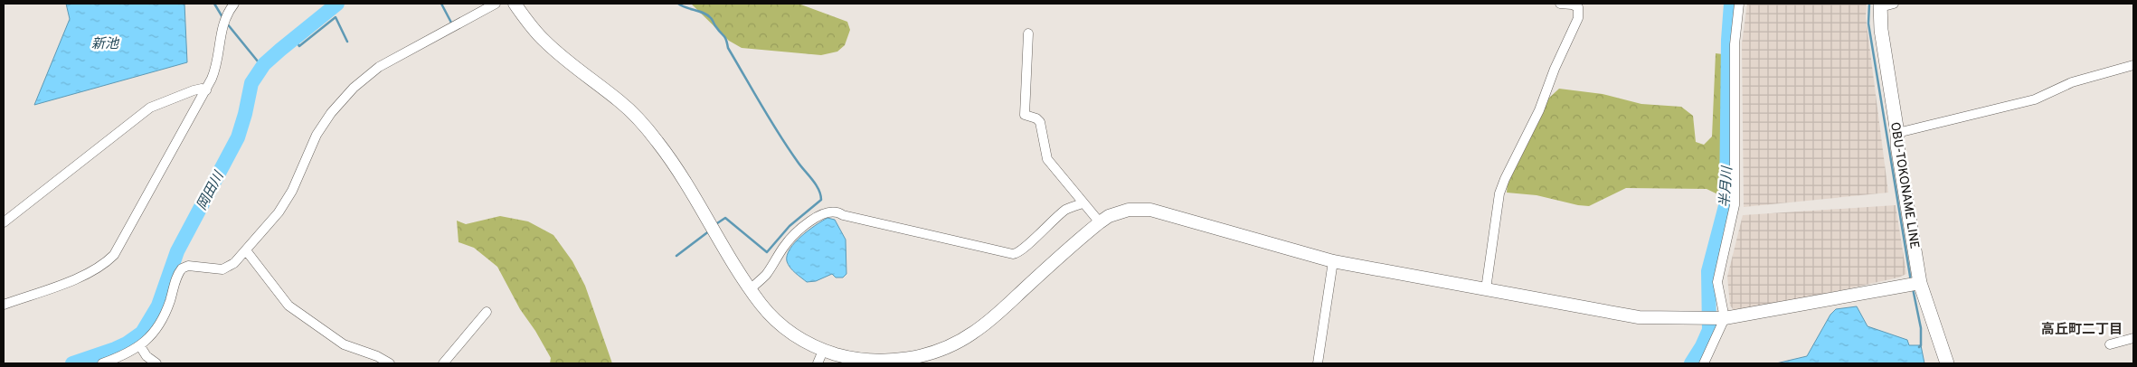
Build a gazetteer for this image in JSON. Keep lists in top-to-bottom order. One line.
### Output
{"streets":{"main road":["OBU-TOKONAME LINE"]},"districts":["高丘町二丁目"],"water":["新池","半月川","岡田川"]}
